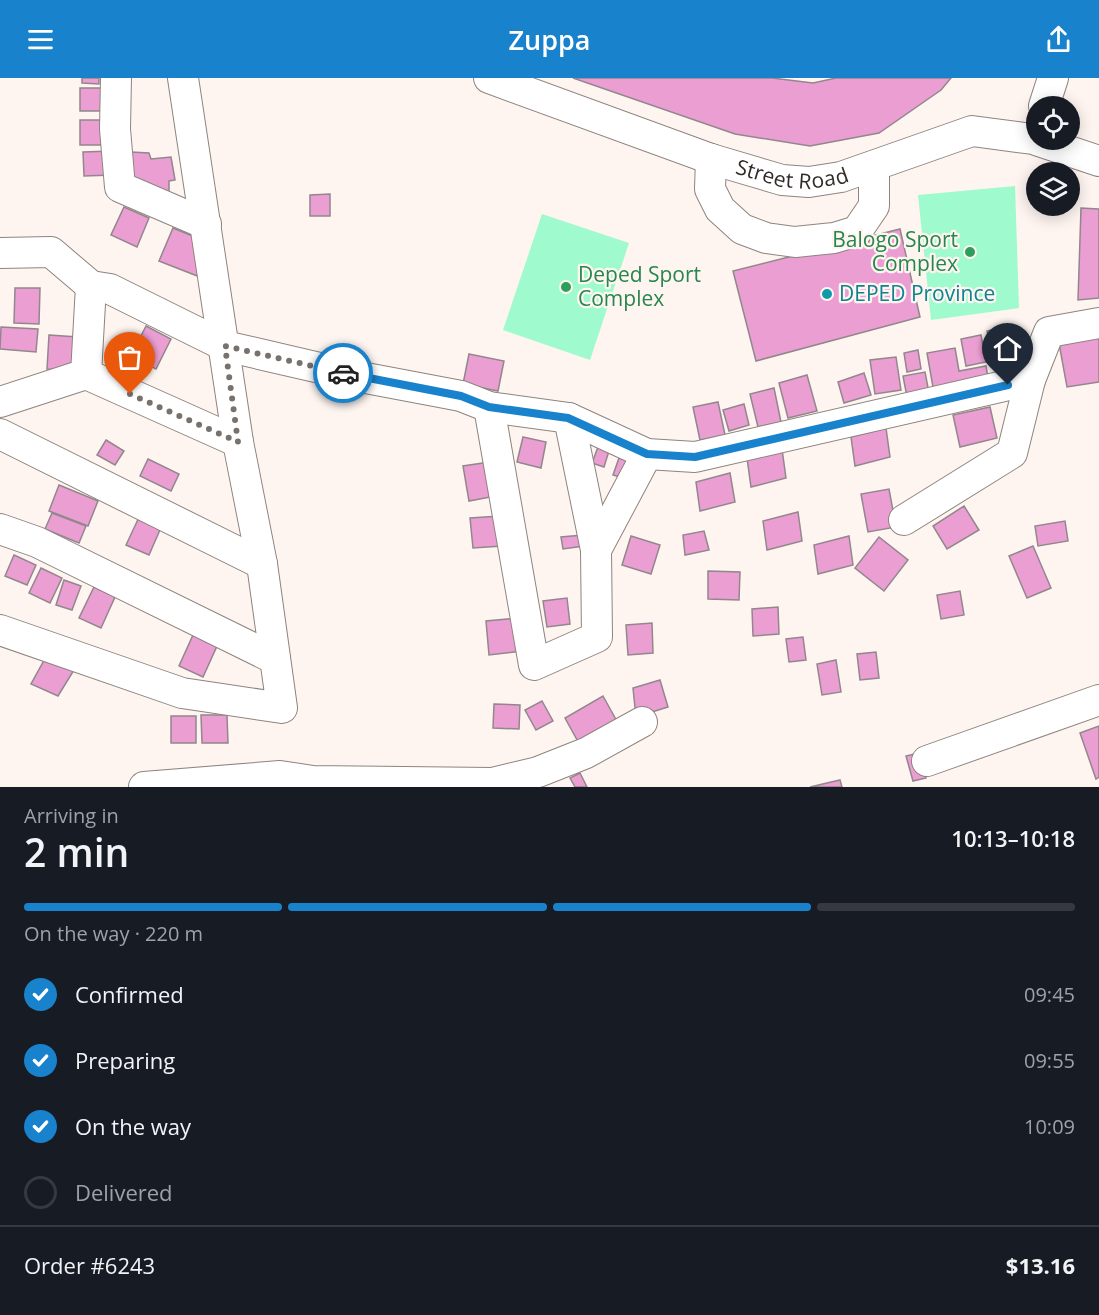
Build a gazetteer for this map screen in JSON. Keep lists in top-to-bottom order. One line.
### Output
{"streets":{"street":["Street Road"]},"places":["Balogo Sport Complex","Deped Sport Complex","DEPED Province"],"page":{"header":"Zuppa","heading":["2 min","Arriving in","10:13–10:18"],"panel":["Order #6243","$13.16"],"bar":"On the way · 220 m","list":[["Confirmed","09:45"],["Preparing","09:55"],["On the way","10:09"],"Delivered"]}}
